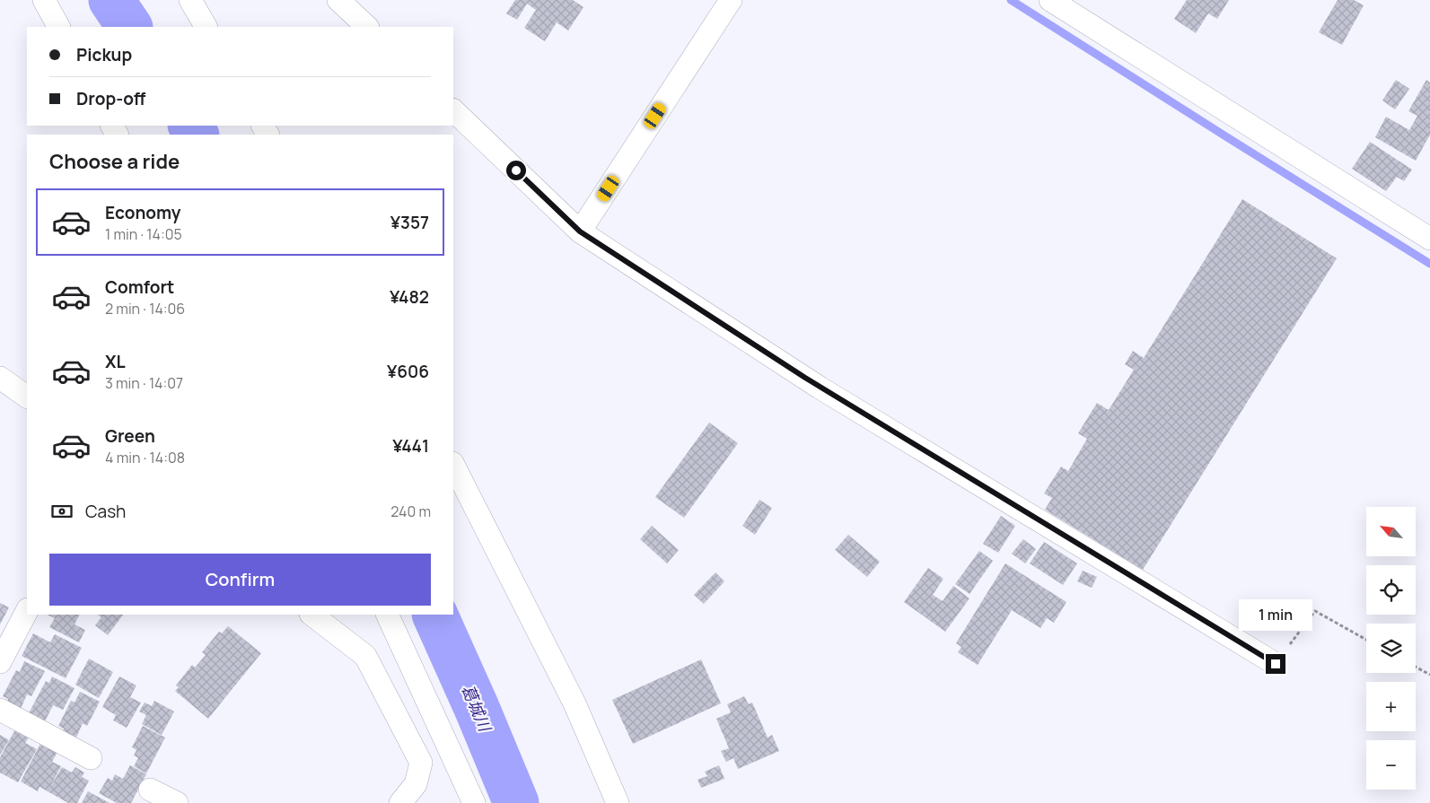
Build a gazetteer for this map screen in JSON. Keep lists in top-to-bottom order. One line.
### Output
{"water":["葛城川"],"north":"top left","page":{"banner":["Pickup","Drop-off"],"heading":"Choose a ride","list":[{"name":"Economy","note":"1 min · 14:05","value":"¥357"},{"name":"Comfort","note":"2 min · 14:06","value":"¥482"},{"name":"XL","note":"3 min · 14:07","value":"¥606"},{"name":"Green","note":"4 min · 14:08","value":"¥441"}],"pay":["Cash","240 m"],"map_buttons":["+","−"],"buttons":"Confirm","bubble":"1 min"}}
